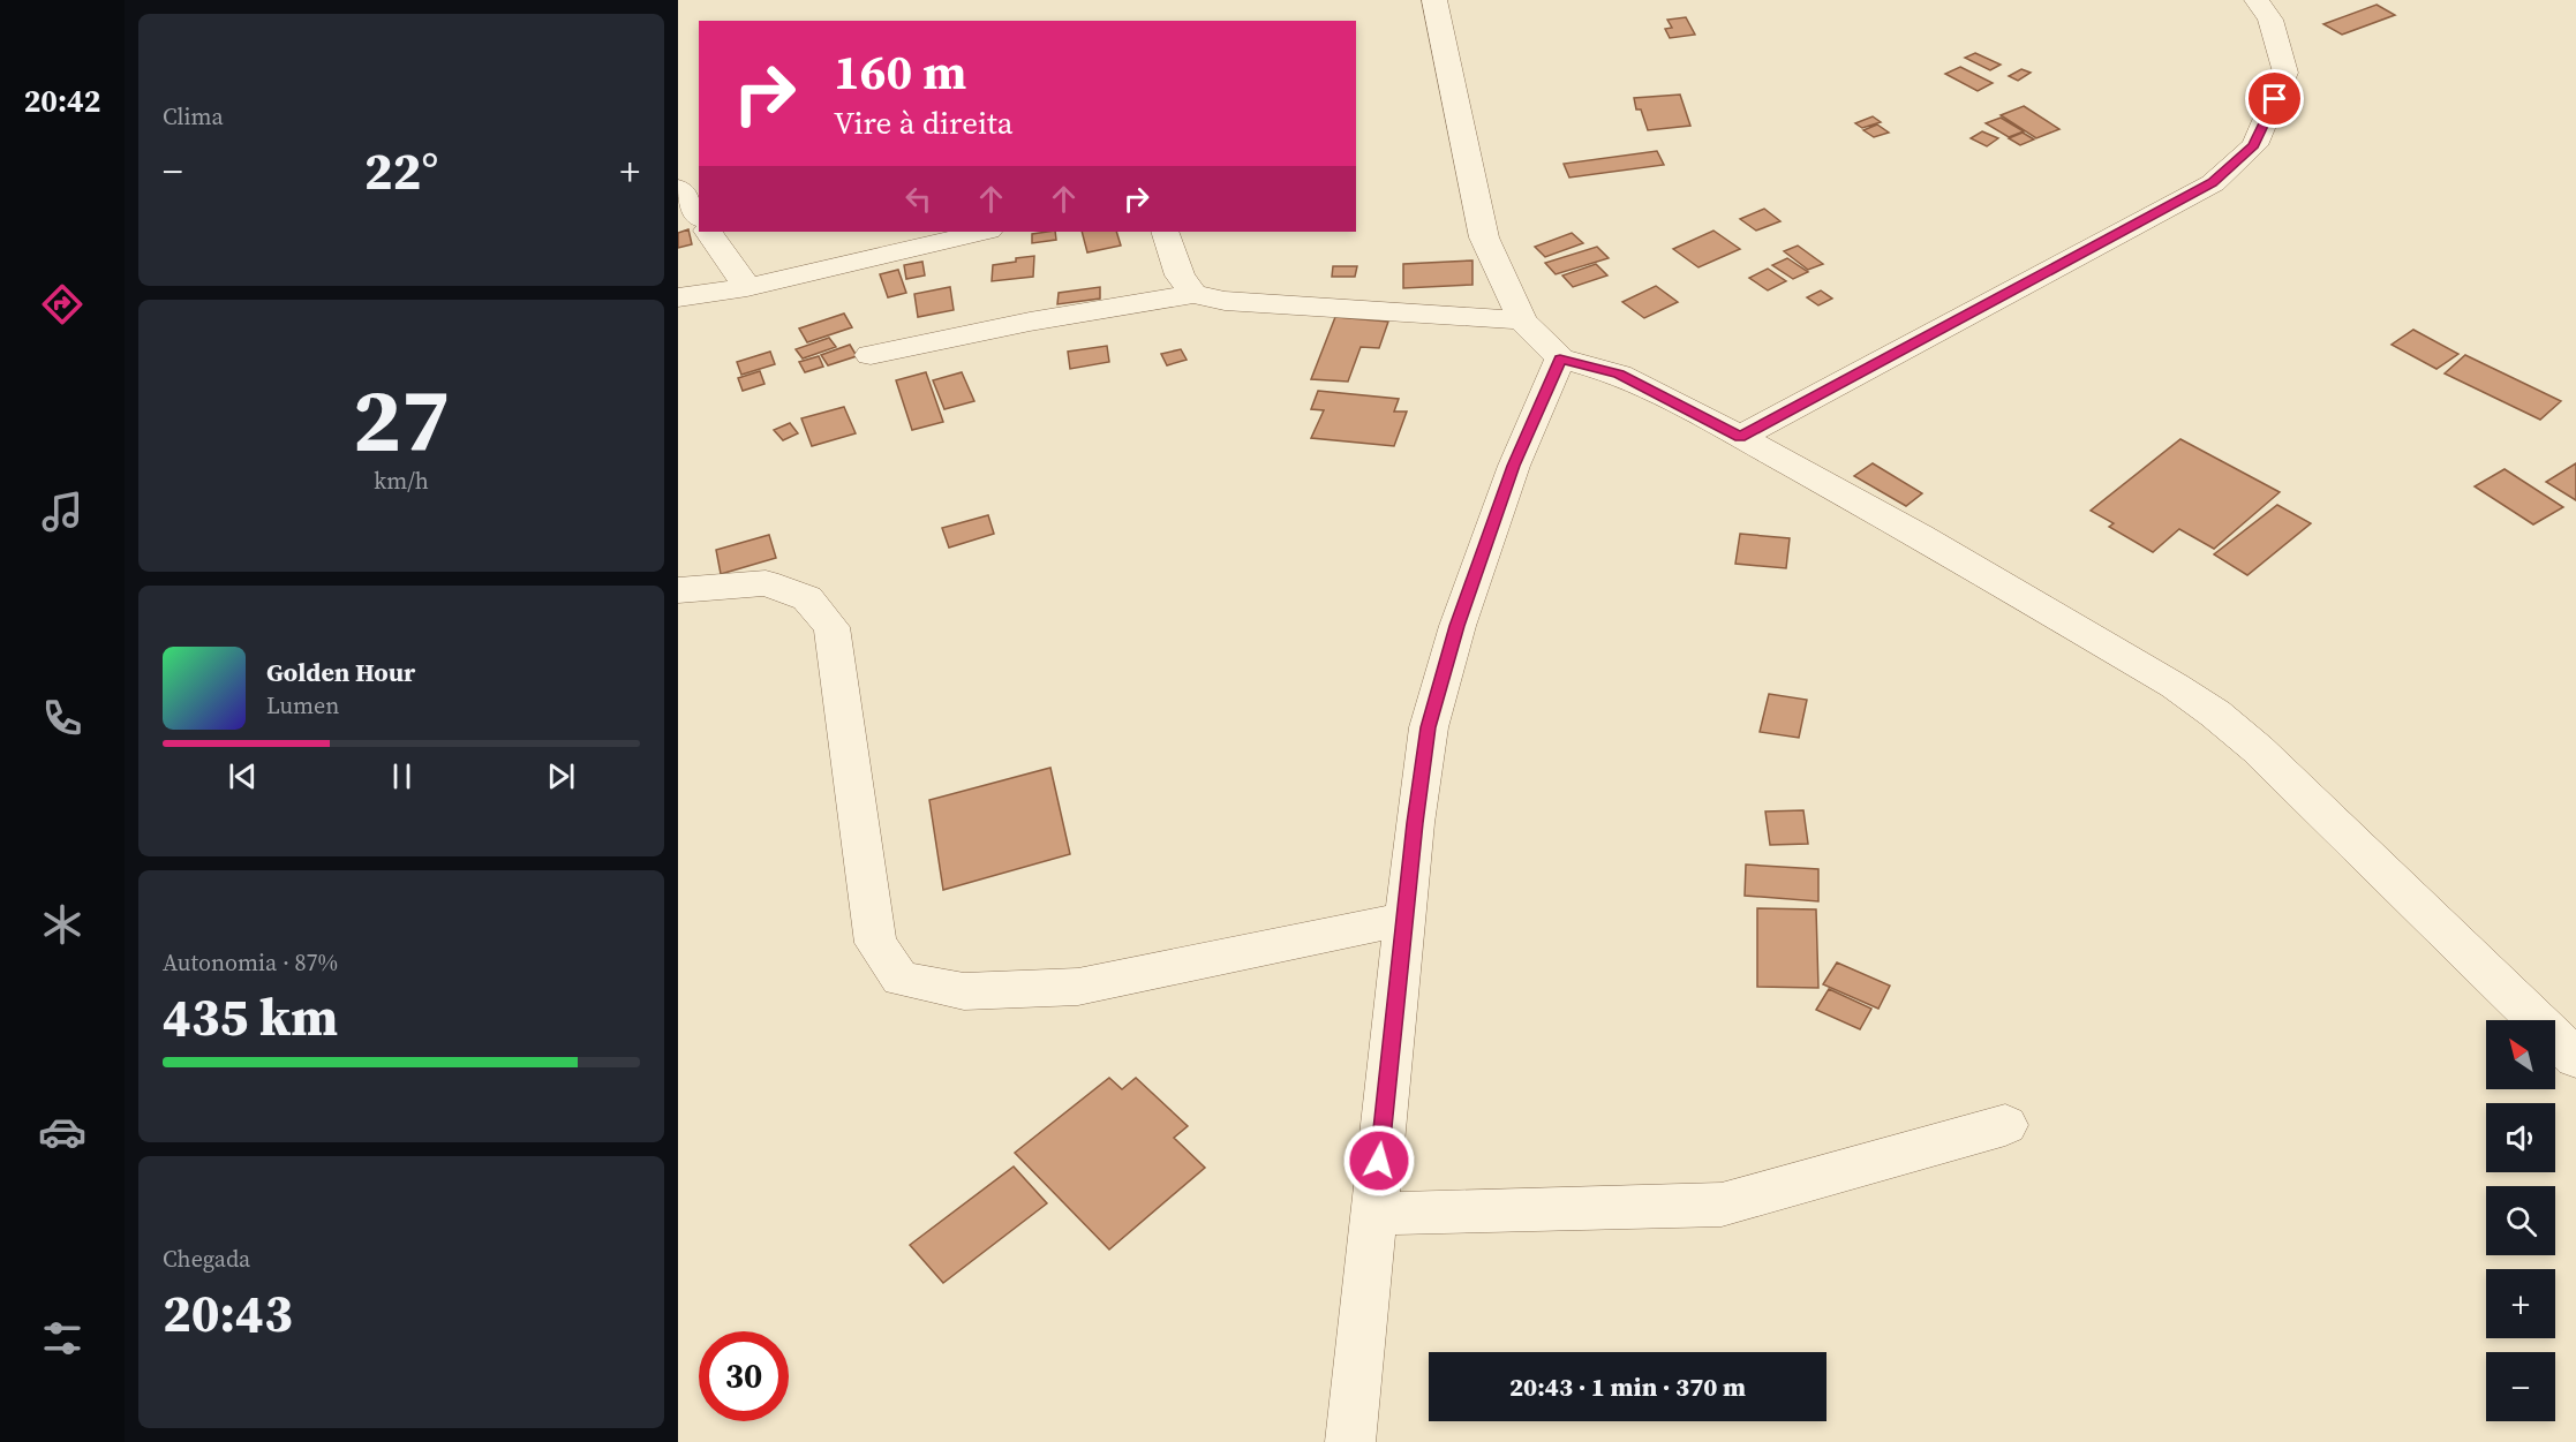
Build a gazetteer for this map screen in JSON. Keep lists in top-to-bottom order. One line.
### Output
{"north":"top left","page":{"tabs":"20:42","tile":["Clima",["27","km/h"],["Autonomia · 87%","435 km"],["Chegada","20:43"]],"turn":["160 m","Vire à direita"],"heat":["−","22°","+"],"song":["Golden Hour","Lumen"],"map_buttons":["+","−"],"limit":"30","trip":"20:43 · 1 min · 370 m"}}
